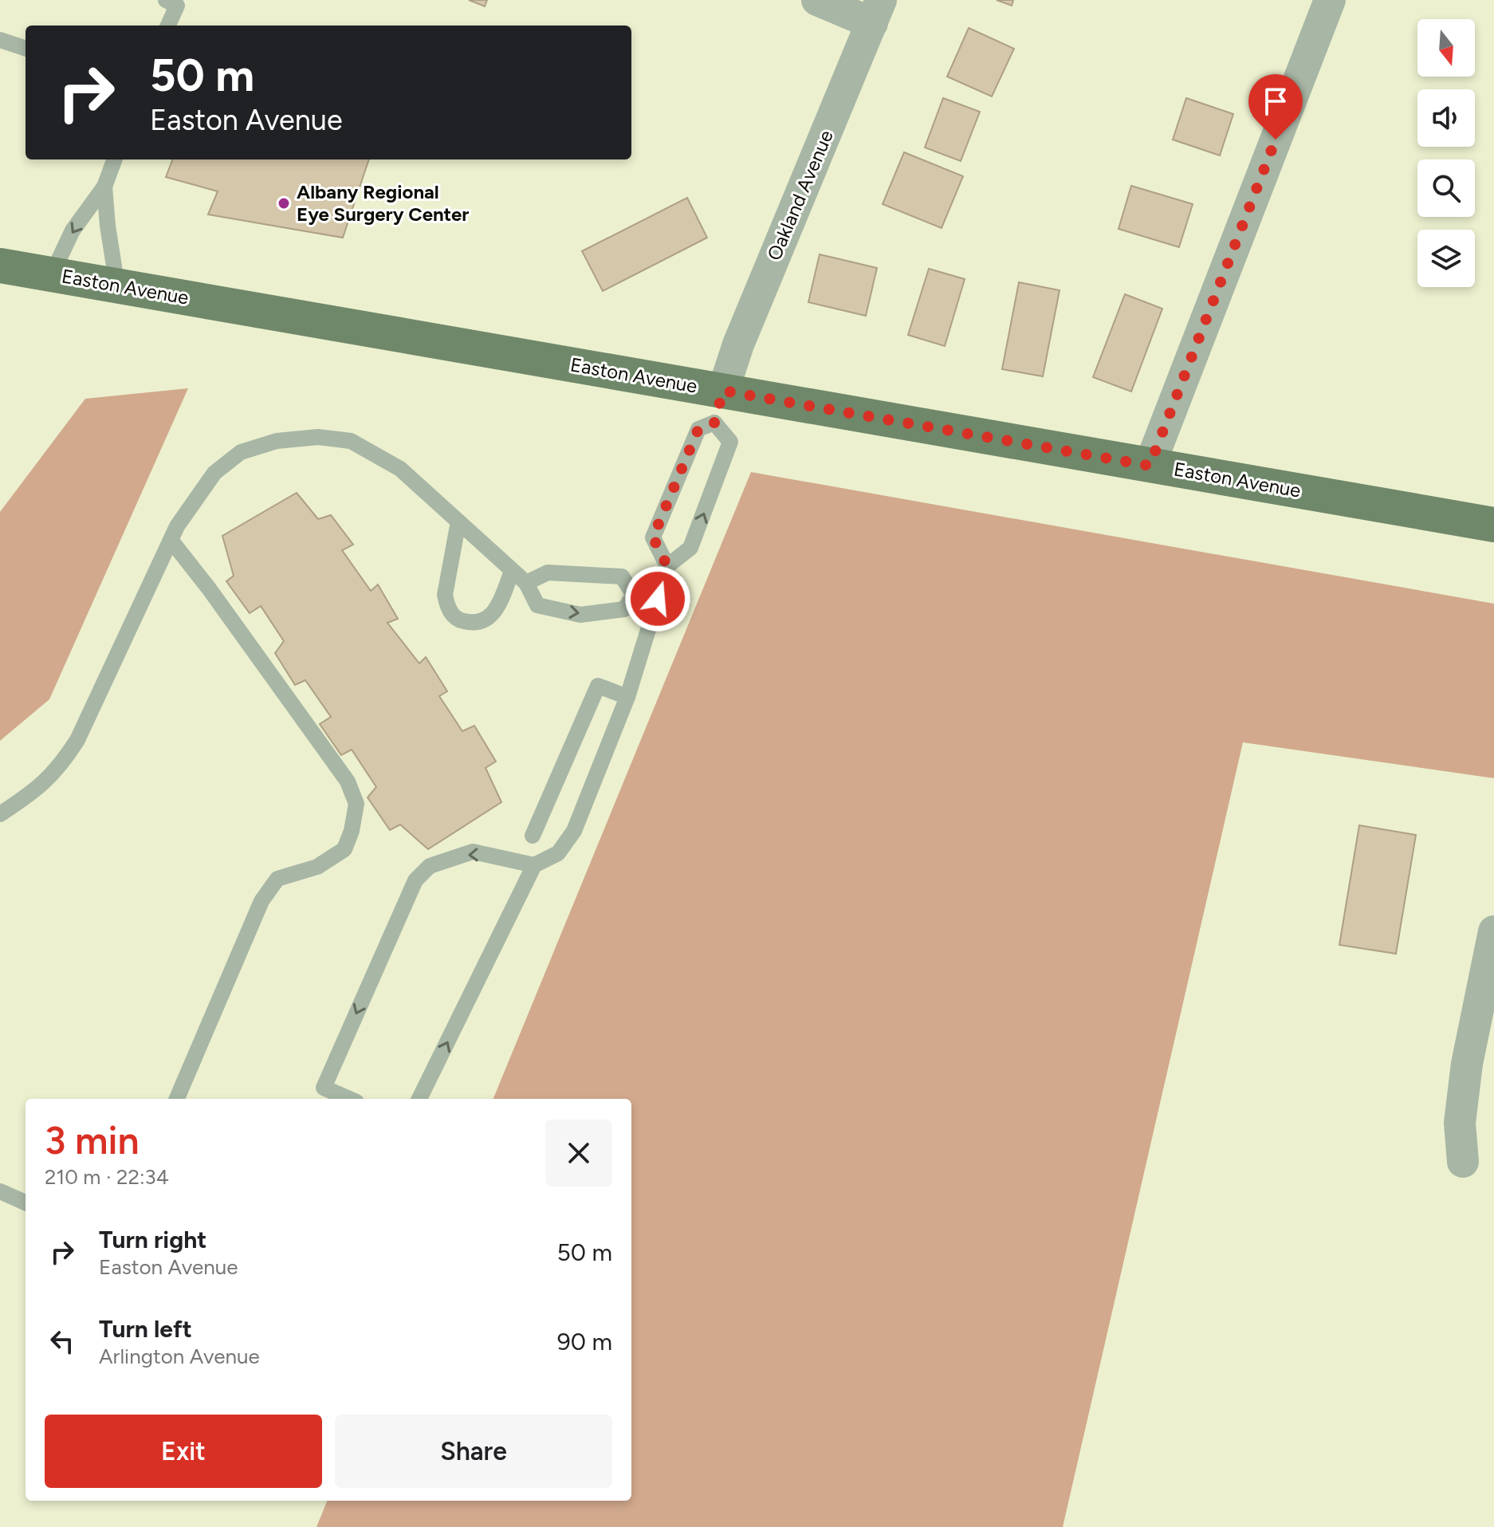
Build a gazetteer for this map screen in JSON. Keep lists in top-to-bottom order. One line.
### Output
{"streets":{"main road":["Easton Avenue"],"street":["Oakland Avenue"]},"crossings":[["Oakland Avenue","Easton Avenue"]],"places":["Albany Regional Eye Surgery Center"],"north":"bottom","page":{"turn":["50 m","Easton Avenue"],"heading":["3 min","210 m · 22:34"],"list":[{"name":"Turn right","note":"Easton Avenue","value":"50 m"},{"name":"Turn left","note":"Arlington Avenue","value":"90 m"}],"buttons":["Exit","Share"]}}
